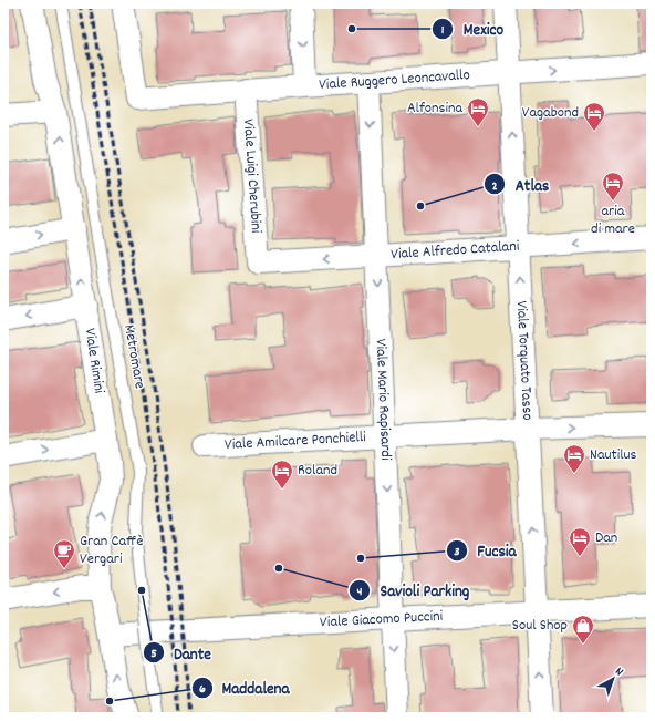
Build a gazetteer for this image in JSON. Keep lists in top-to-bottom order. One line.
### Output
{"streets":{"street":["Viale Ruggero Leoncavallo","Viale Luigi Cherubini","Viale Alfredo Catalani","Viale Rimini","Viale Torquato Tasso","Viale Mario Rapisardi","Viale Amilcare Ponchielli","Viale Giacomo Puccini"],"lane":["Metromare"]},"crossings":[["Viale Ruggero Leoncavallo","Viale Luigi Cherubini"],["Viale Ruggero Leoncavallo","Viale Torquato Tasso"],["Viale Ruggero Leoncavallo","Viale Mario Rapisardi"],["Viale Luigi Cherubini","Viale Alfredo Catalani"],["Viale Alfredo Catalani","Viale Torquato Tasso"],["Viale Alfredo Catalani","Viale Mario Rapisardi"],["Viale Rimini","Viale Giacomo Puccini"],["Viale Torquato Tasso","Viale Amilcare Ponchielli"],["Viale Torquato Tasso","Viale Giacomo Puccini"],["Viale Mario Rapisardi","Viale Amilcare Ponchielli"],["Viale Mario Rapisardi","Viale Giacomo Puccini"]],"one_way":["Viale Alfredo Catalani","Viale Rimini","Viale Torquato Tasso","Viale Mario Rapisardi"],"places":{"other":["Mexico","Atlas","Fucsia","Savioli Parking","Dante","Maddalena"],"hotel":["Alfonsina","Vagabond","aria di mare","Nautilus","Roland","Dan"],"cafe":["Gran Caffè Vergari"],"shop":["Soul Shop"]},"north":"top right"}
